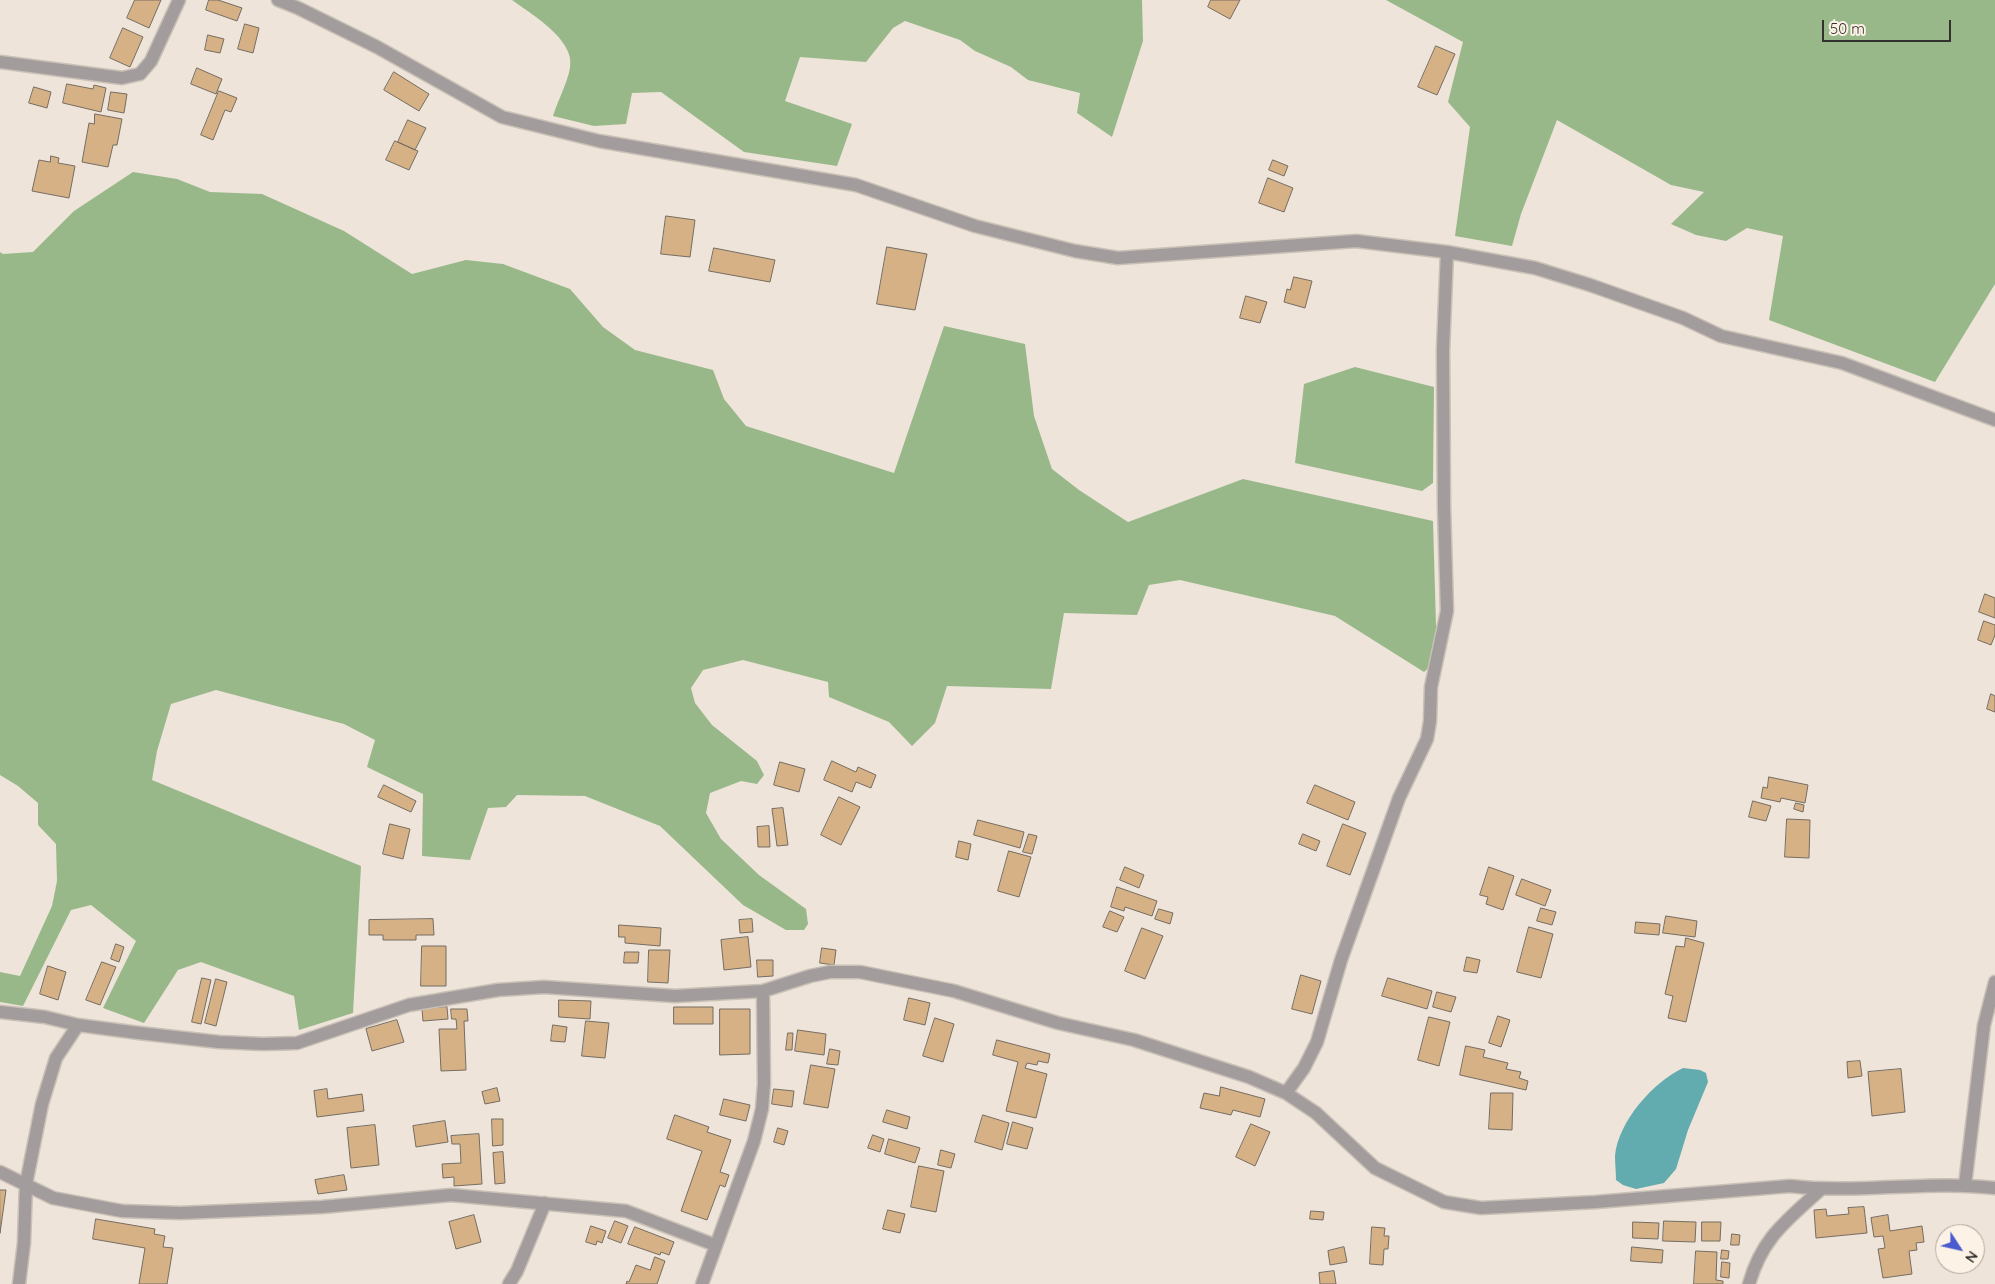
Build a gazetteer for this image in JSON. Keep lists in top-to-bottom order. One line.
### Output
{"scale_bar":"50 m","north":"bottom right"}
